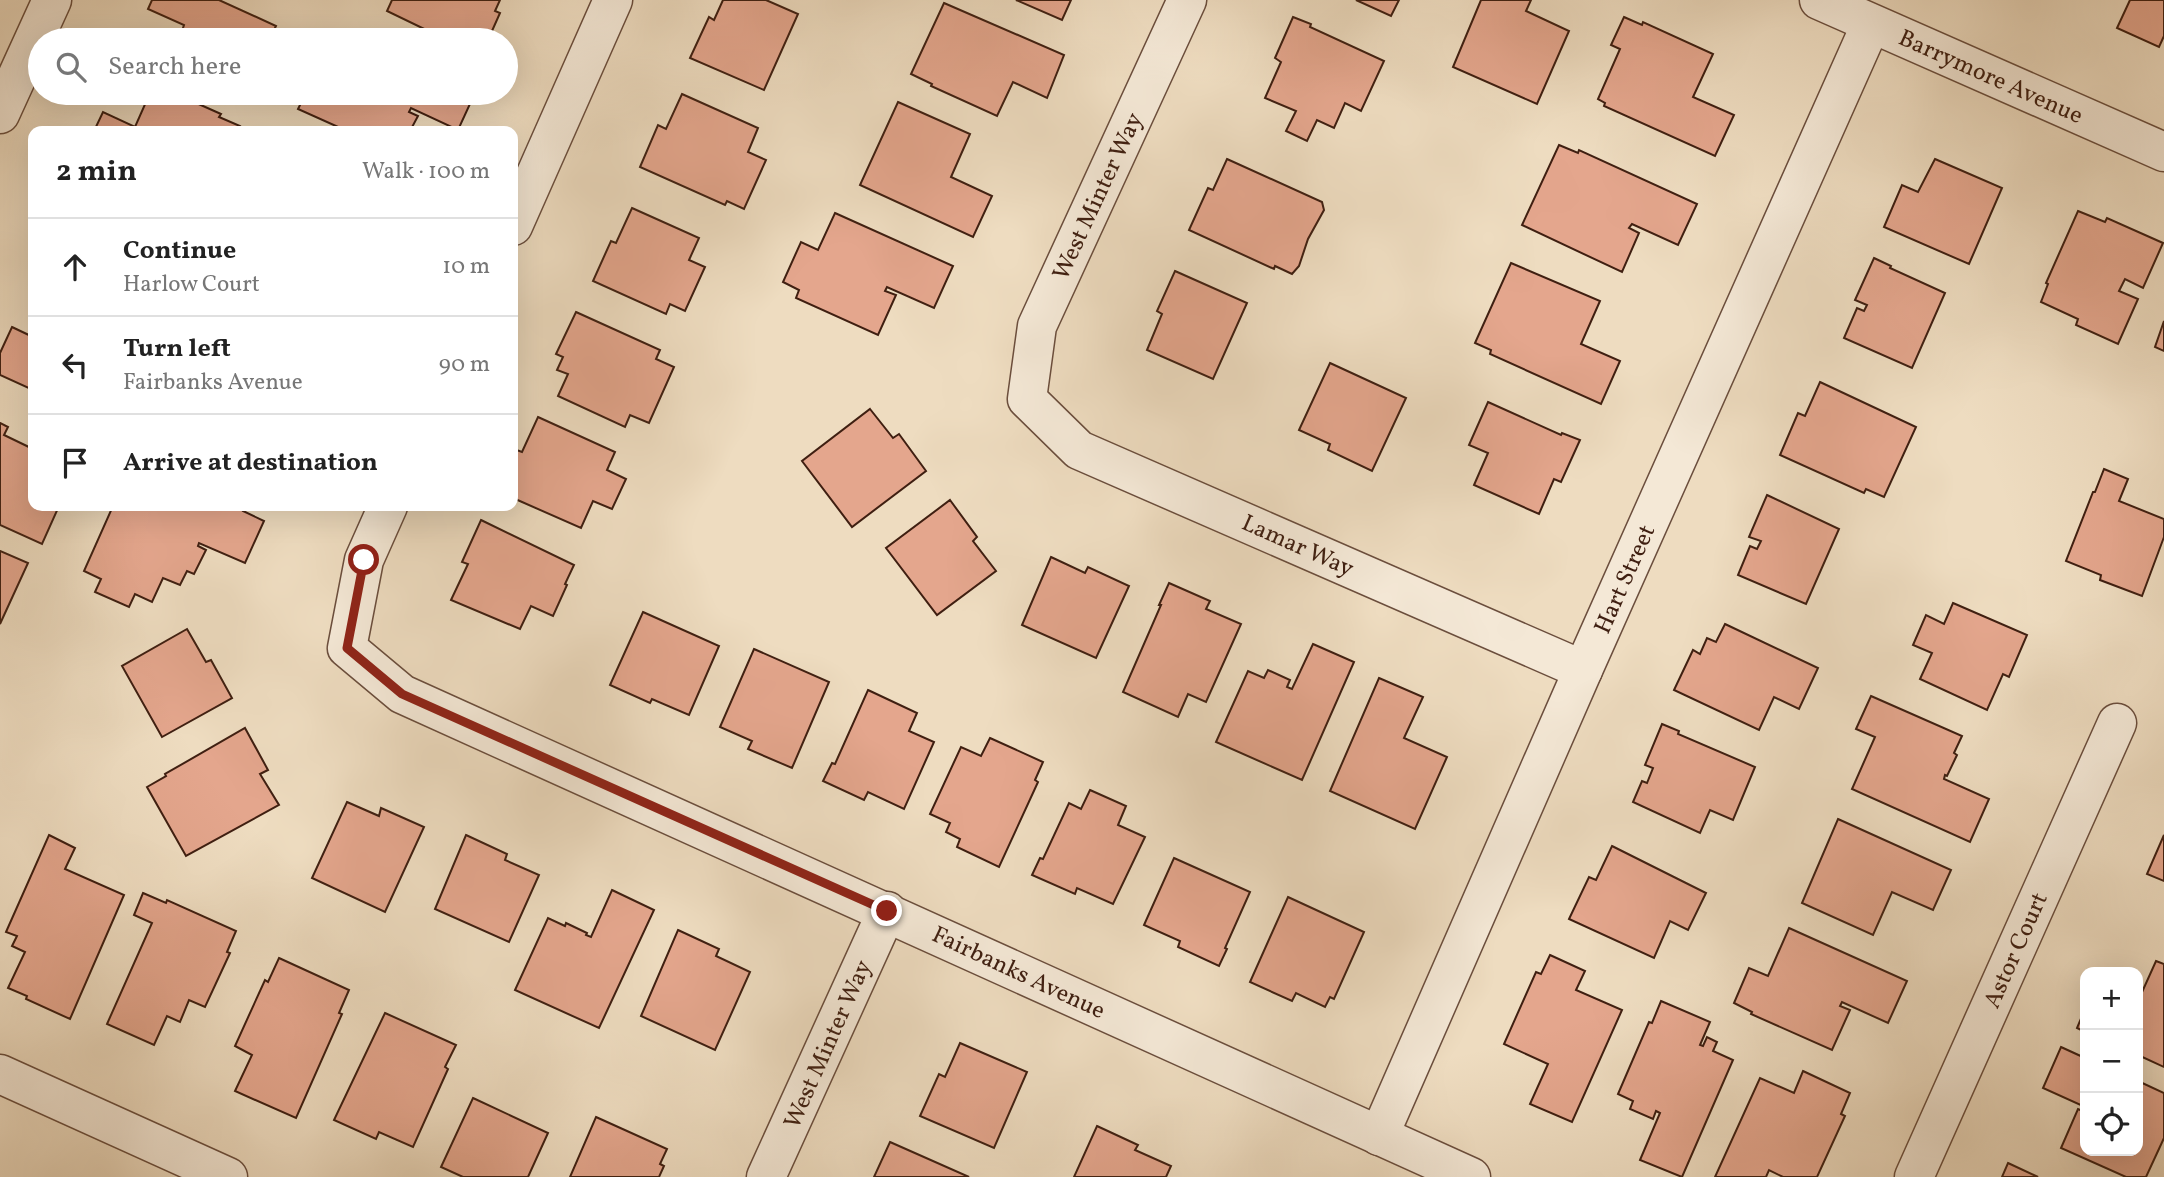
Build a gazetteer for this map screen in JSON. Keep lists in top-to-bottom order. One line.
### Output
{"streets":{"street":["Barrymore Avenue","West Minter Way","Lamar Way","Hart Street","Astor Court","Fairbanks Avenue"]},"crossings":[["Barrymore Avenue","Hart Street"],["West Minter Way","Lamar Way"],["West Minter Way","Fairbanks Avenue"],["Lamar Way","Hart Street"],["Hart Street","Fairbanks Avenue"]],"page":{"search":"Search here","heading":["2 min","Walk · 100 m"],"list":[["Continue","Harlow Court","10 m"],["Turn left","Fairbanks Avenue","90 m"],"Arrive at destination"],"map_buttons":["+","−"]}}
